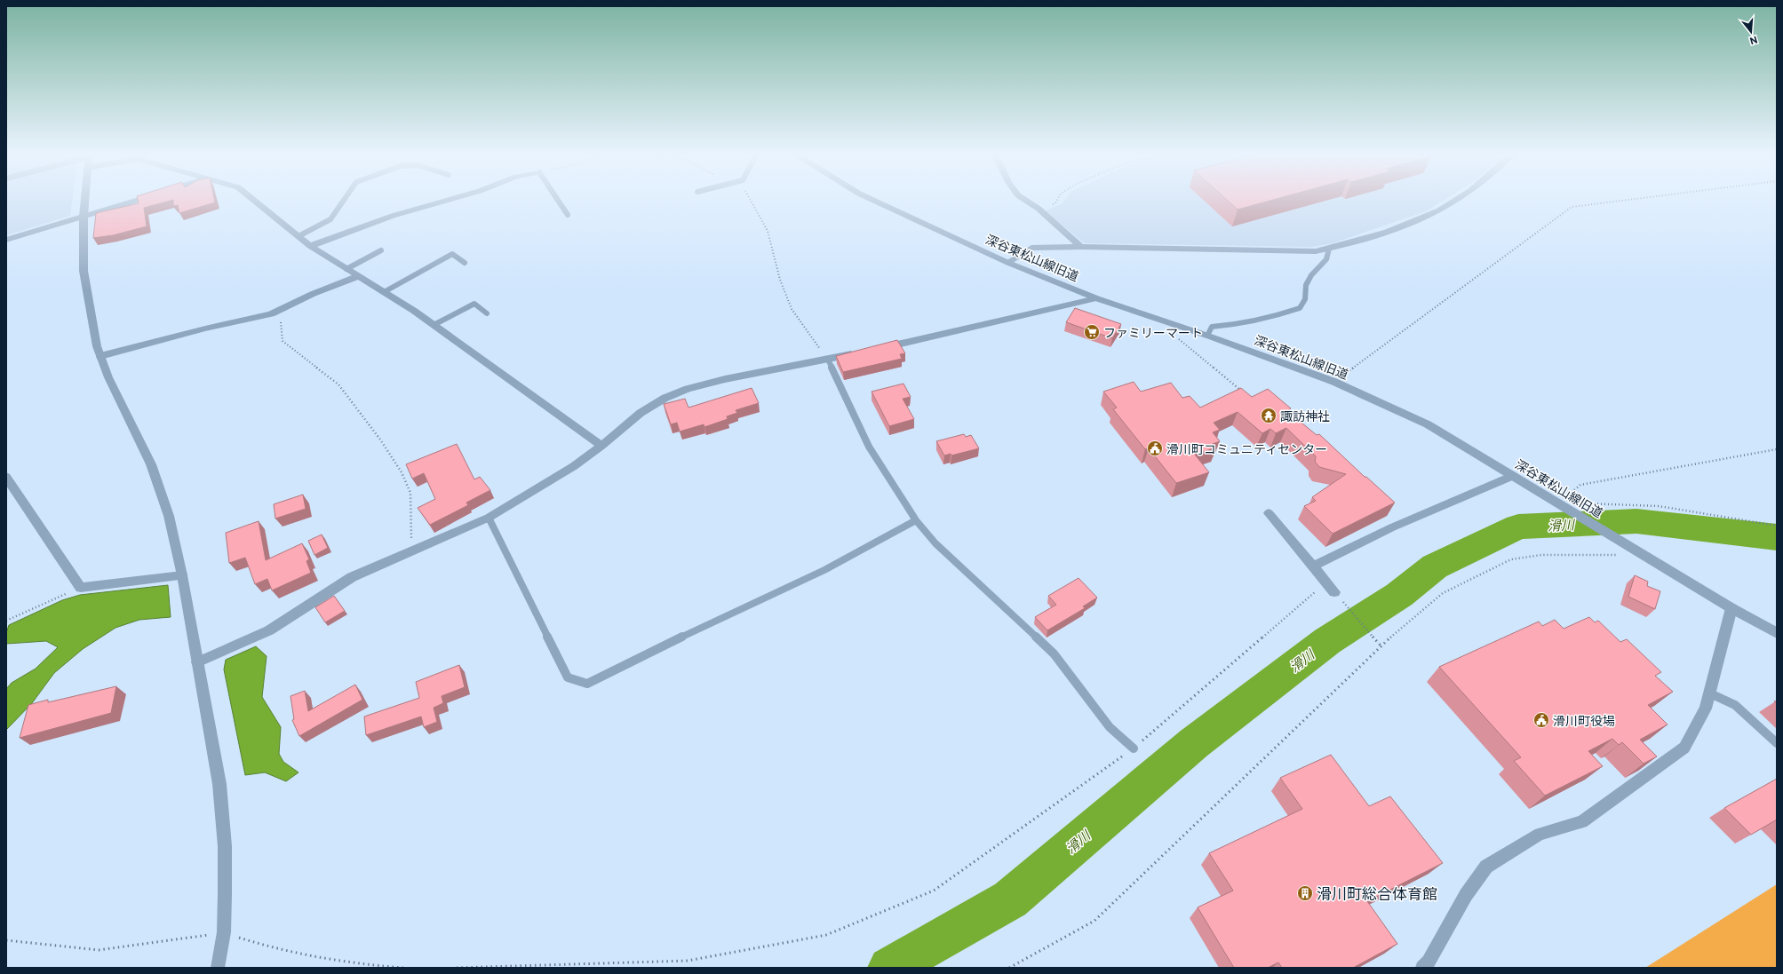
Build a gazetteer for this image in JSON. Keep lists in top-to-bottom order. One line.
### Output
{"streets":{"street":["深谷東松山線旧道"]},"water":["滑川"],"places":{"supermarket":["ファミリーマート"],"temple":["諏訪神社"],"public building":["滑川町コミュニティセンター","滑川町役場"],"building":["滑川町総合体育館"]},"north":"bottom"}
